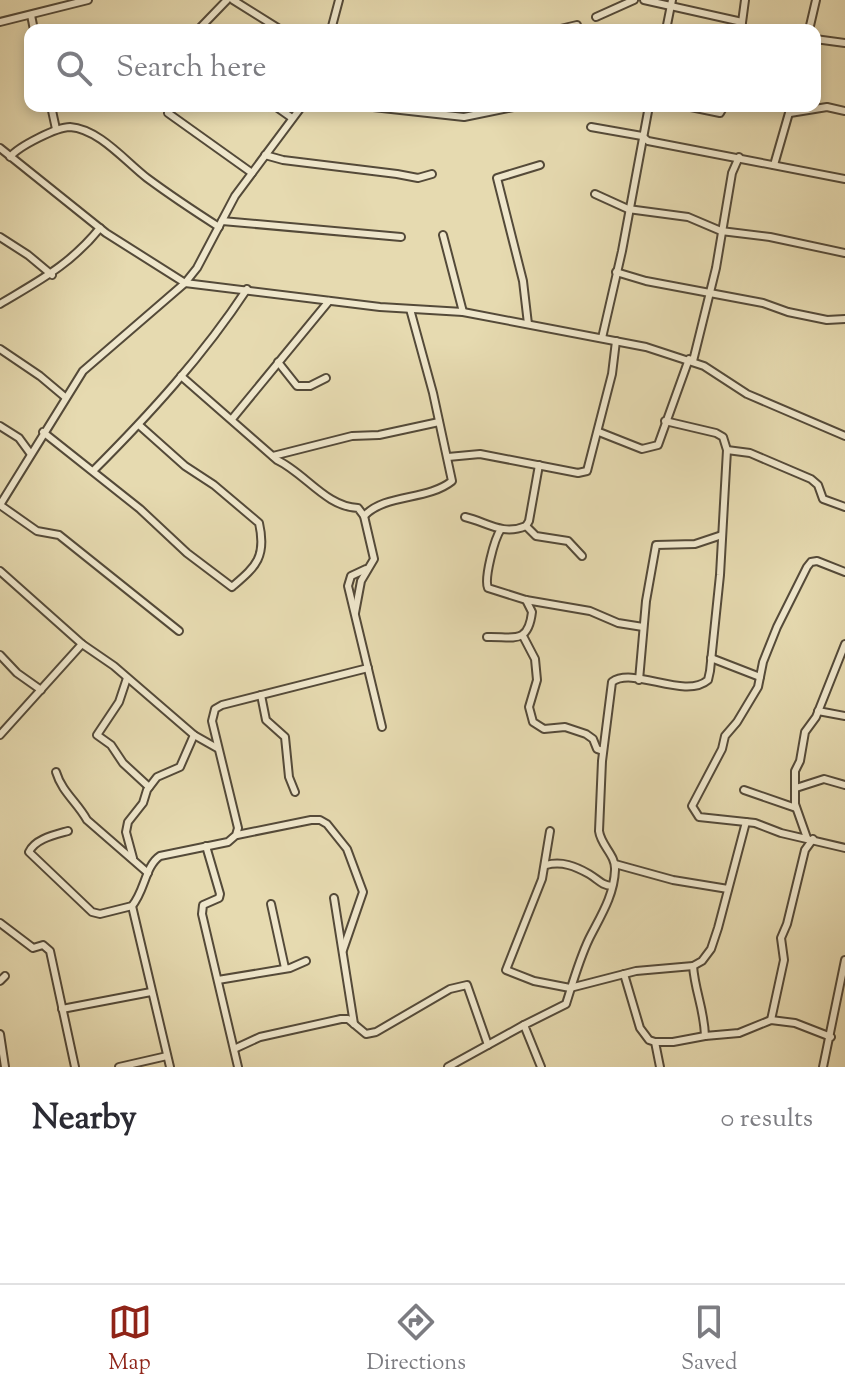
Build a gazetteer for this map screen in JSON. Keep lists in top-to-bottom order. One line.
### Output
{"page":{"search":"Search here","heading":["Nearby","0 results"],"nav":["Map","Directions","Saved"]}}
